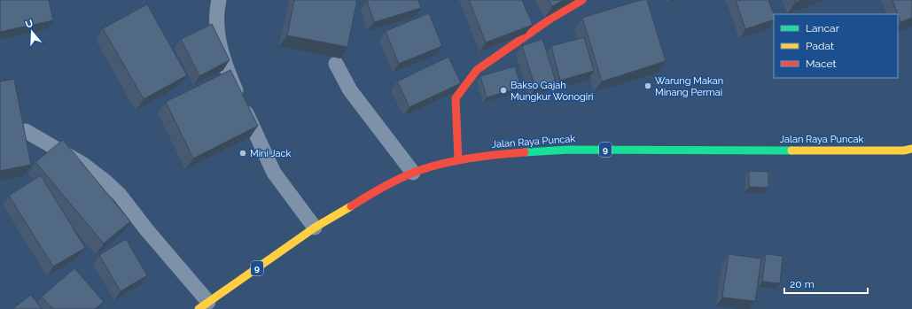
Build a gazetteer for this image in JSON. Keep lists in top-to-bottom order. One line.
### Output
{"streets":{"main road":["Jalan Raya Puncak","9"]},"places":["Warung Makan Minang Permai","Bakso Gajah Mungkur Wonogiri","Mini Jack"],"legend":["Lancar","Padat","Macet"],"scale_bar":"20 m","north":"top"}
